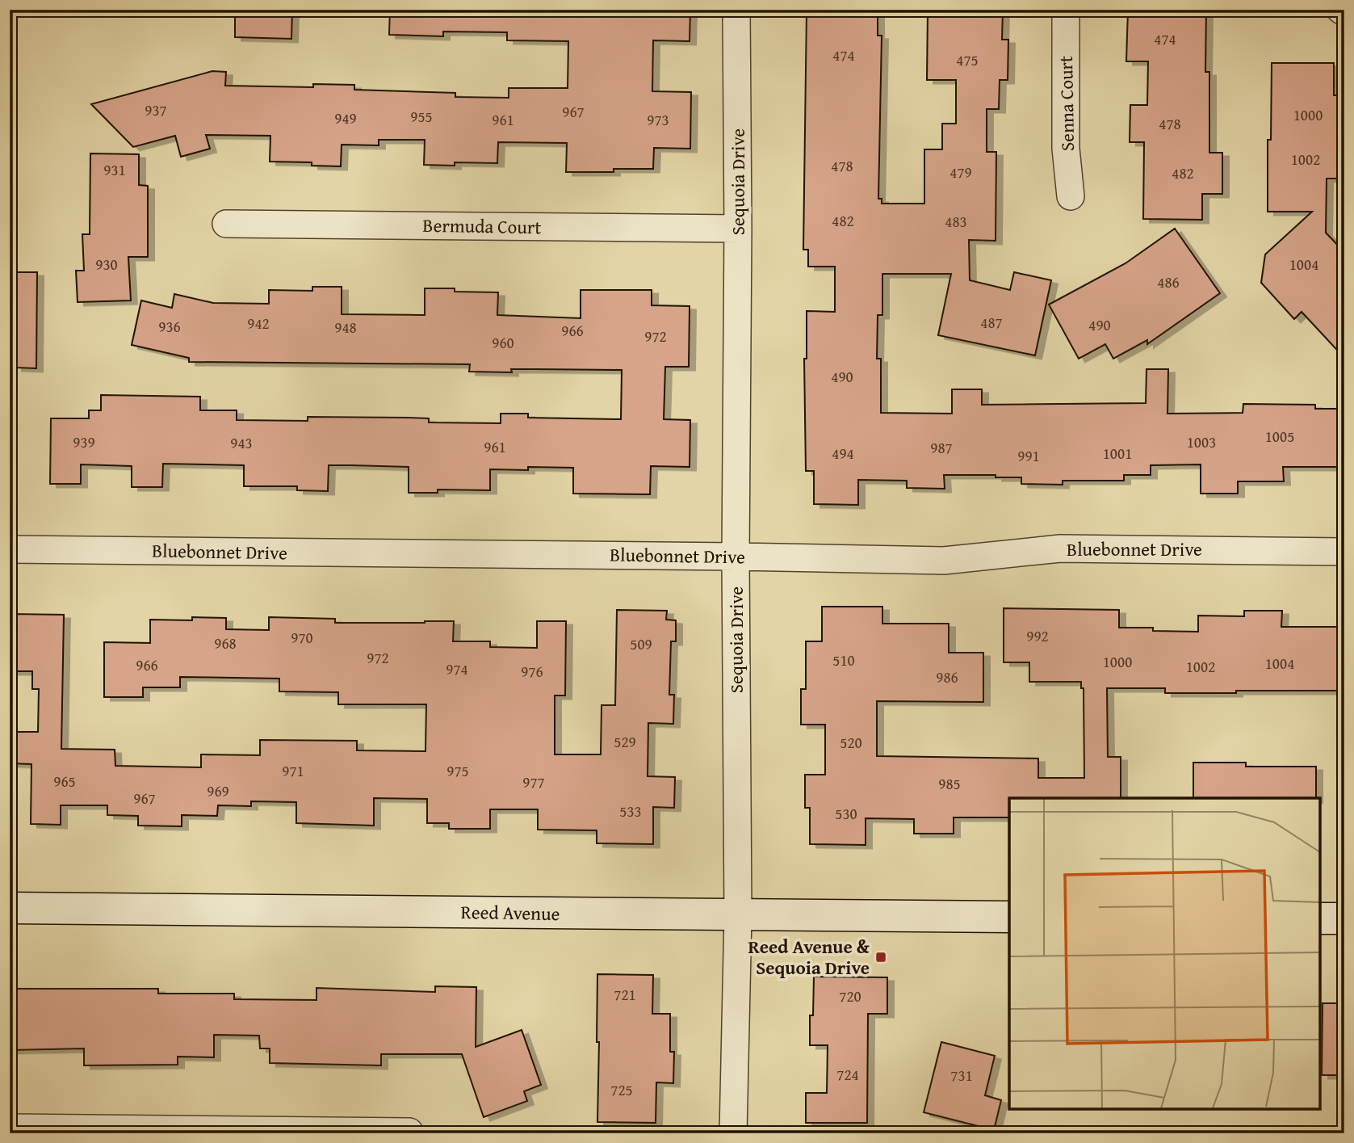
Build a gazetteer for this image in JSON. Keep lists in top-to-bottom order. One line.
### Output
{"streets":{"main road":["Reed Avenue"],"street":["Senna Court","Sequoia Drive","Bermuda Court","Bluebonnet Drive"]},"crossings":[["Sequoia Drive","Bermuda Court"],["Sequoia Drive","Bluebonnet Drive"],["Sequoia Drive","Reed Avenue"]],"places":{"transit":["Reed Avenue & Sequoia Drive"]},"house_numbers":["474","474","475","937","967","1000","955","949","961","973","478","1002","478","931","479","482","482","483","930","1004","486","487","942","490","936","948","966","972","960","490","1005","939","1003","943","961","987","494","1001","991","992","970","968","509","972","510","1000","1004","966","1002","974","976","986","529","520","971","975","965","977","985","969","967","533","530","721","720","724","731","725"]}
